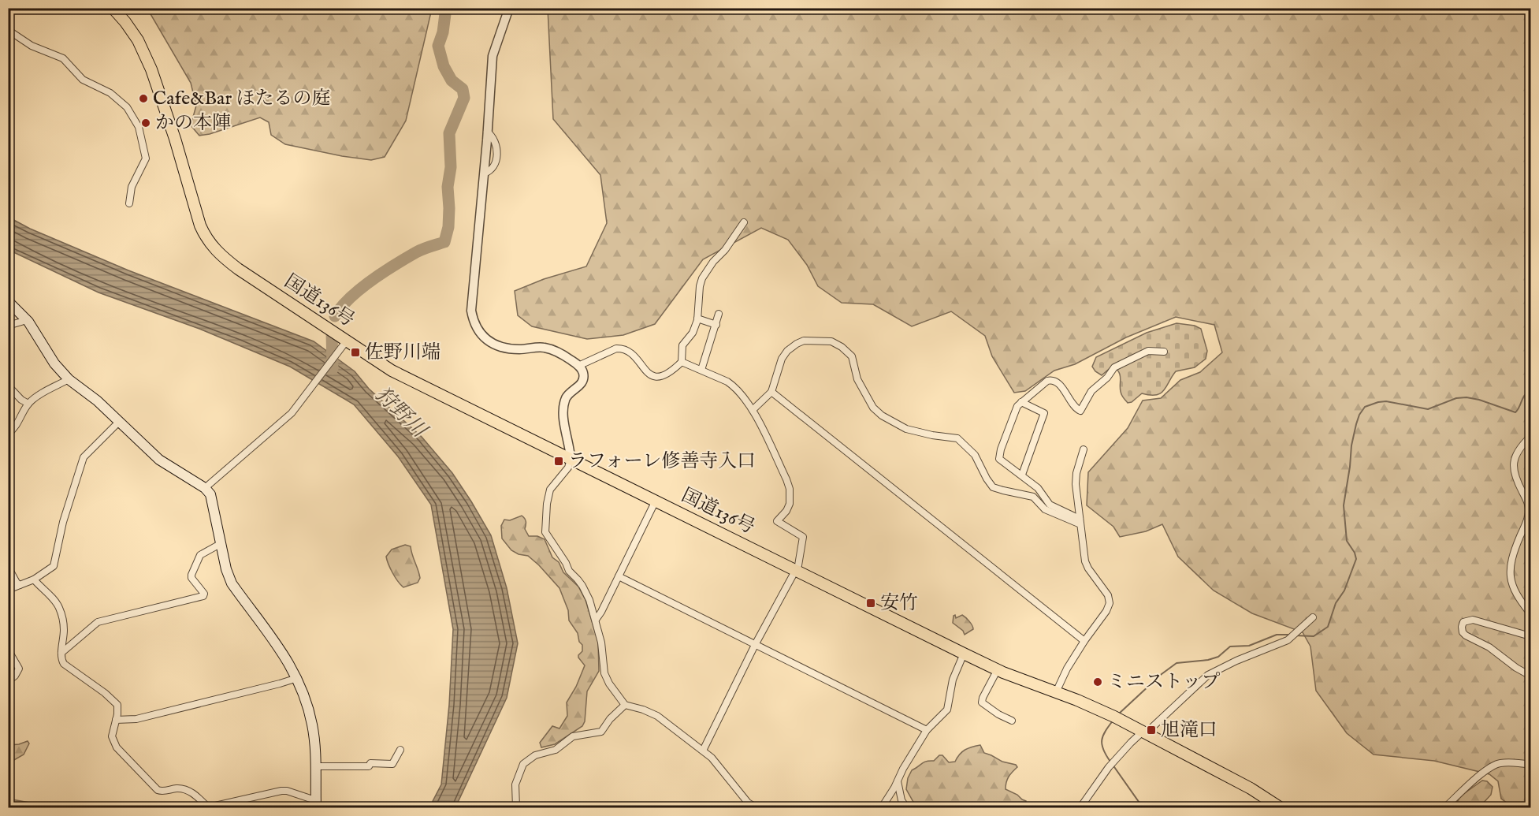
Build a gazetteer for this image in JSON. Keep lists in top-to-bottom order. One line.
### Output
{"streets":{"highway":["国道136号"]},"water":["狩野川"],"places":{"other":["Cafe&Bar ほたるの庭","かの本陣","ミニストップ"],"transit":["佐野川端","ラフォーレ修善寺入口","安竹","旭滝口"]}}
